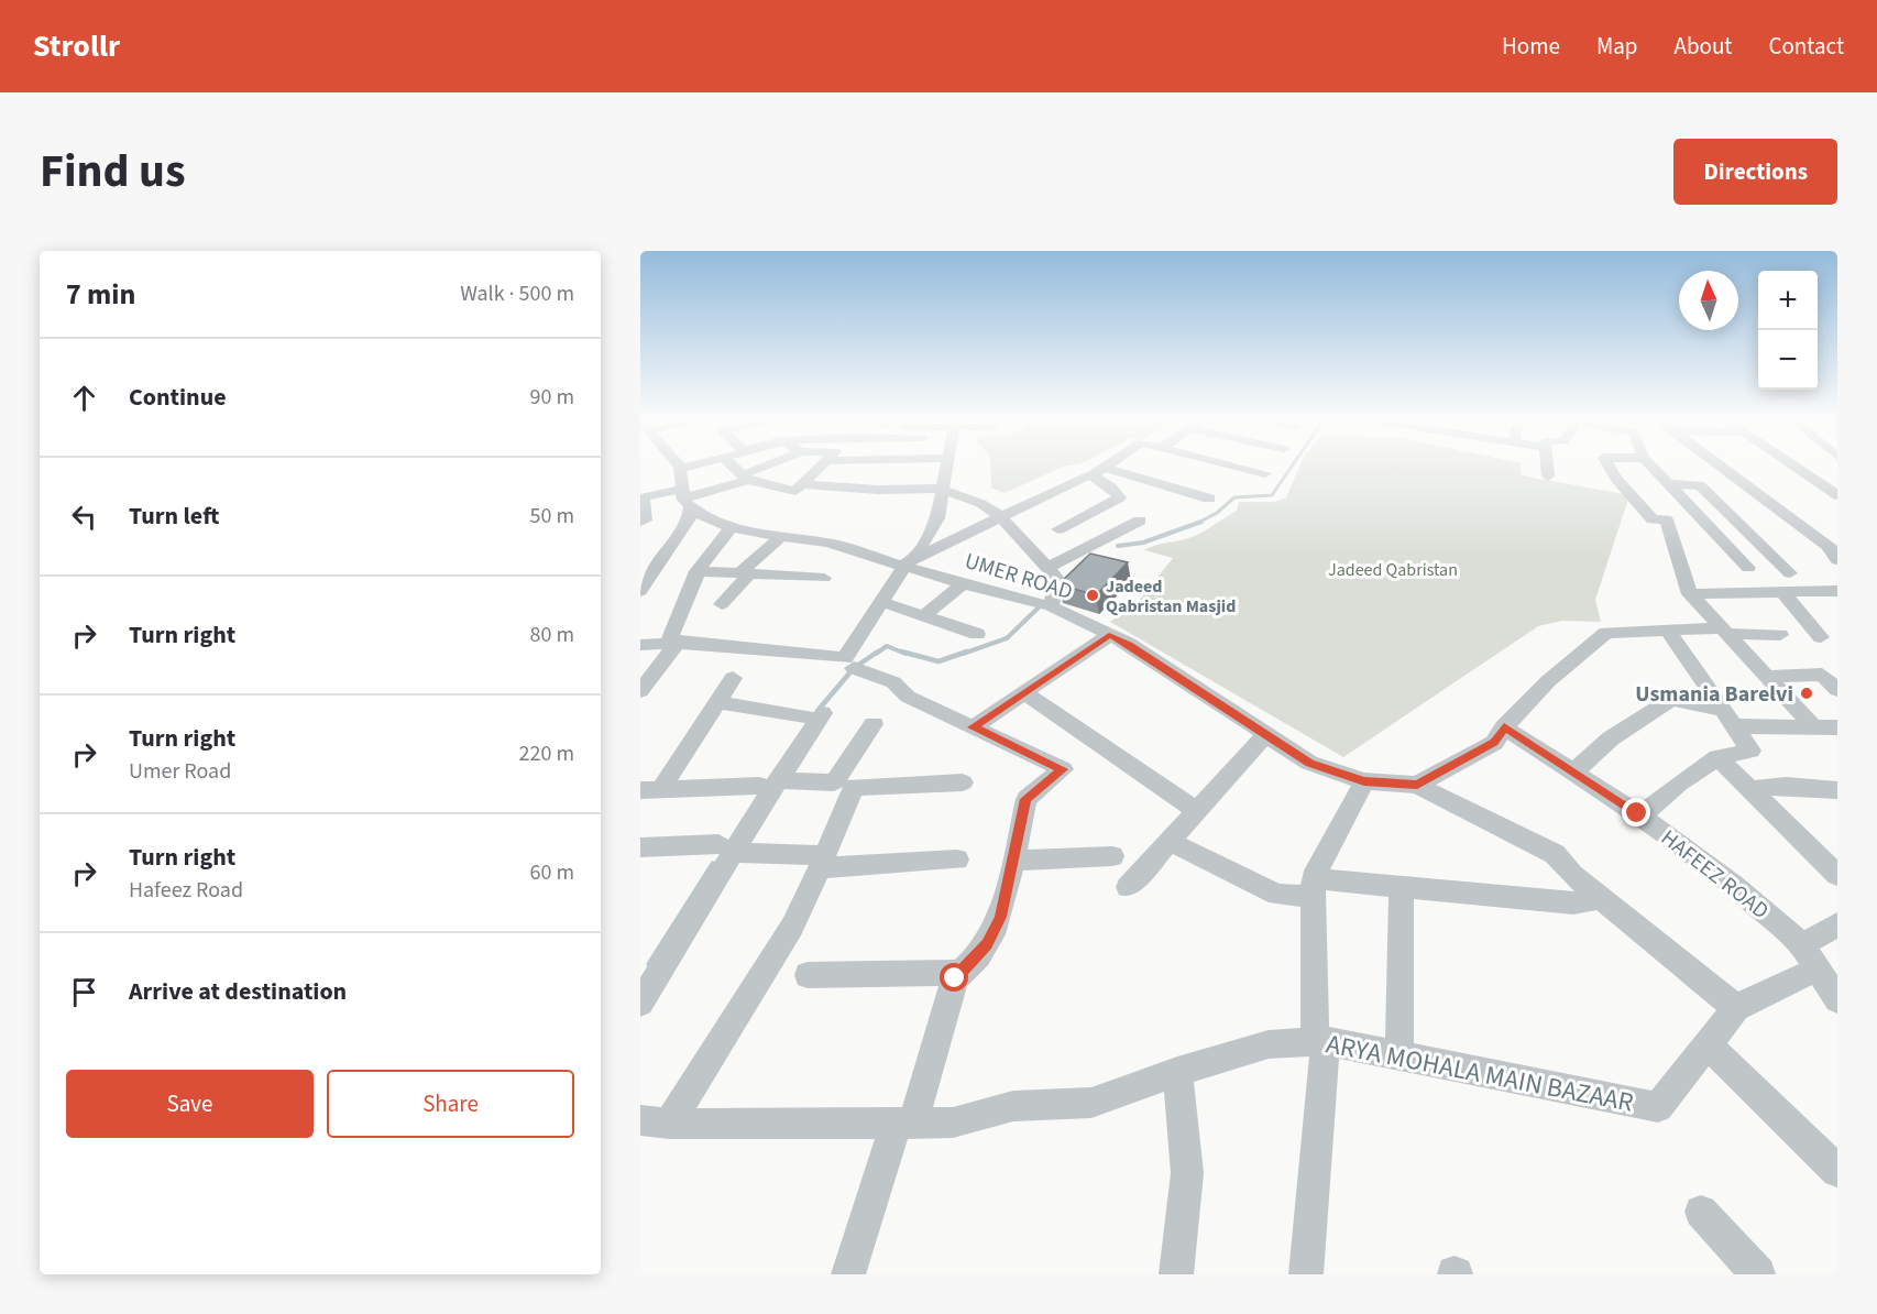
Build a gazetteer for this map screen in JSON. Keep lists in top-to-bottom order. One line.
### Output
{"streets":{"street":["UMER ROAD","HAFEEZ ROAD","ARYA MOHALA MAIN BAZAAR"]},"parks":["Jadeed Qabristan"],"places":["Jadeed Qabristan Masjid","Usmania Barelvi"],"north":"top","page":{"header":"Strollr","nav":["Home","Map","About","Contact"],"title":"Find us","buttons":["Directions",["Save","Share"]],"heading":["7 min","Walk · 500 m"],"map_buttons":["+","−"],"list":[["Continue","90 m"],["Turn left","50 m"],["Turn right","80 m"],["Turn right","Umer Road","220 m"],["Turn right","Hafeez Road","60 m"],"Arrive at destination"]}}
